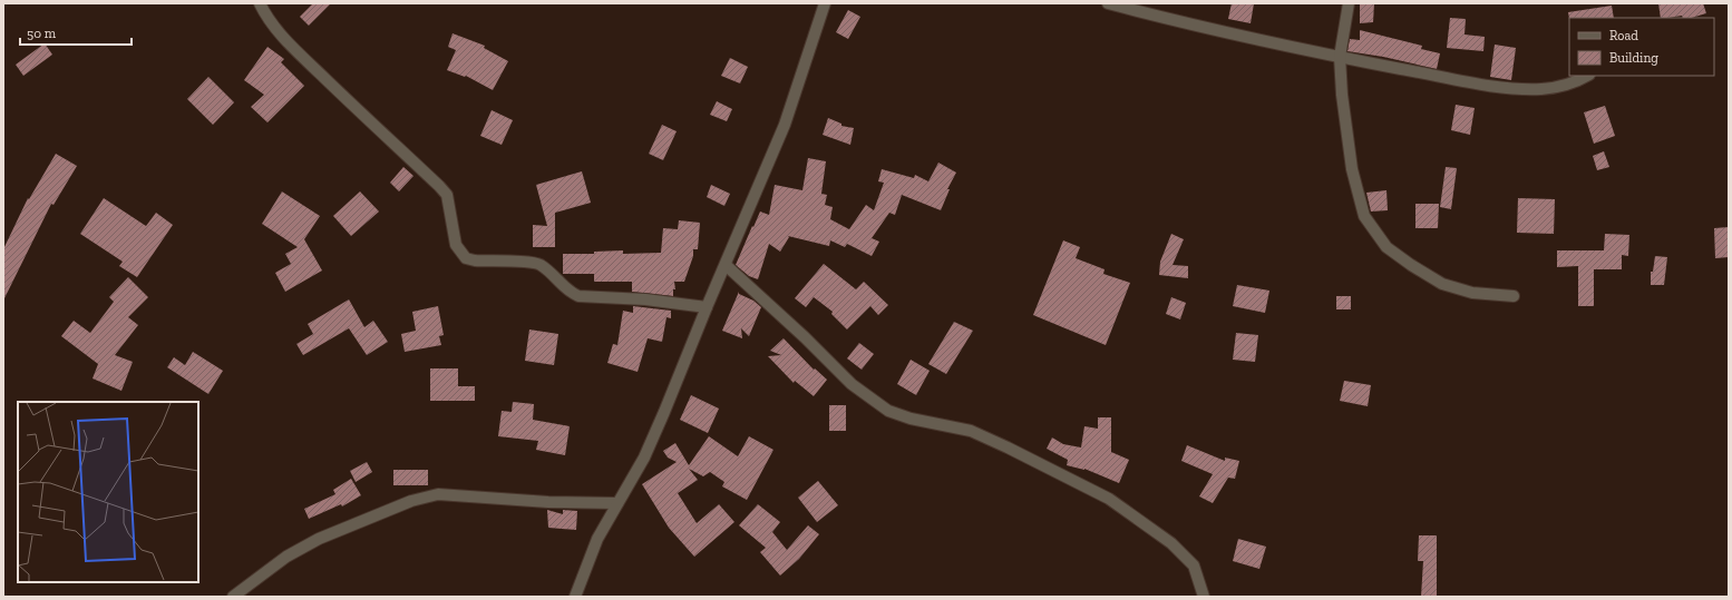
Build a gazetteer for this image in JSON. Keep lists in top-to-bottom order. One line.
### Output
{"legend":["Road","Building"],"scale_bar":"50 m"}
